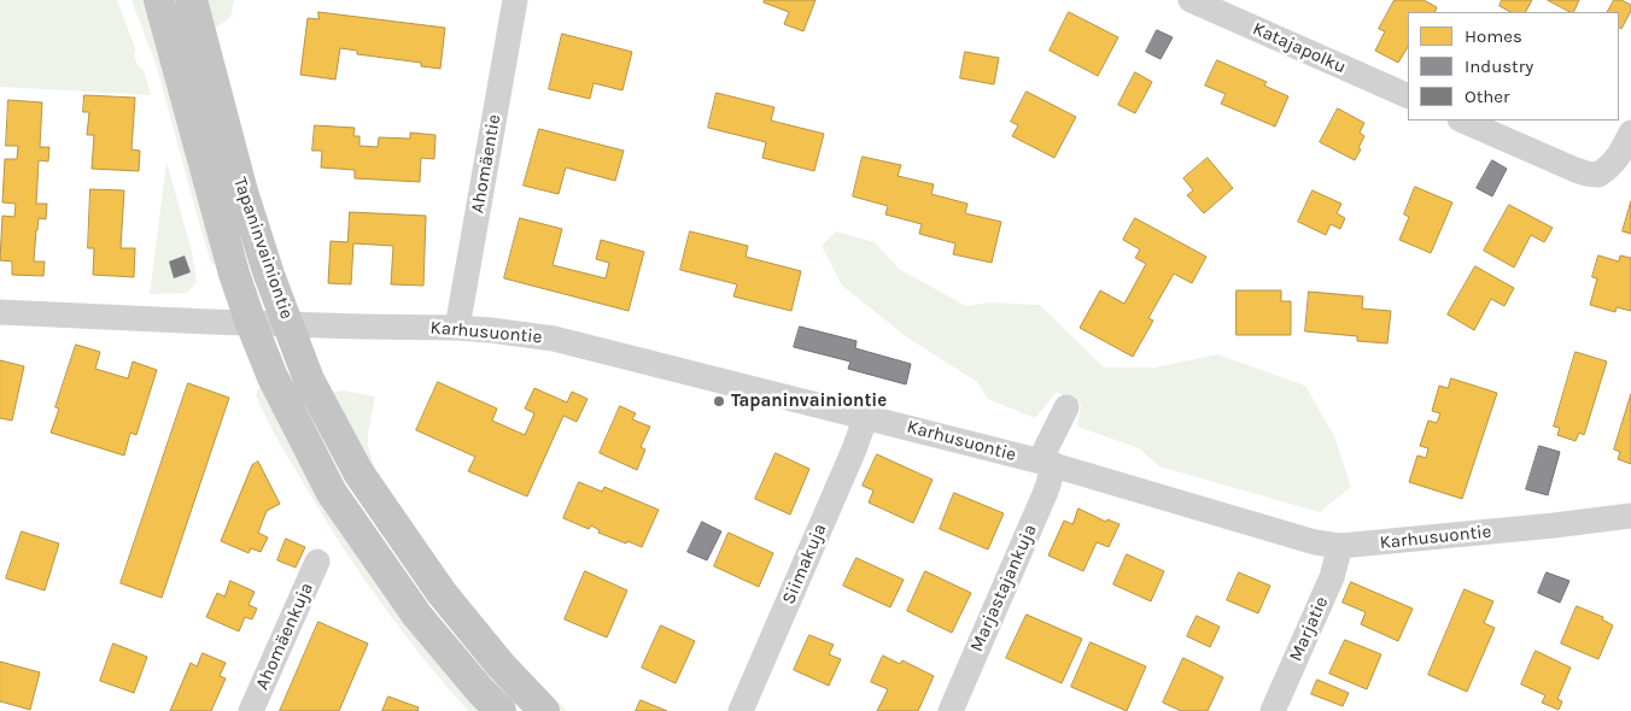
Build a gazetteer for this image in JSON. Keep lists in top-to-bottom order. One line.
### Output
{"streets":{"main road":["Tapaninvainiontie"],"street":["Katajapolku","Ahomäentie","Karhusuontie","Siimakuja","Marjastajankuja","Marjatie","Ahomäenkuja"]},"crossings":[["Ahomäentie","Karhusuontie"],["Tapaninvainiontie","Karhusuontie"],["Karhusuontie","Siimakuja"],["Karhusuontie","Marjastajankuja"],["Karhusuontie","Marjatie"]],"places":["Tapaninvainiontie"],"legend":["Homes","Industry","Other"]}
